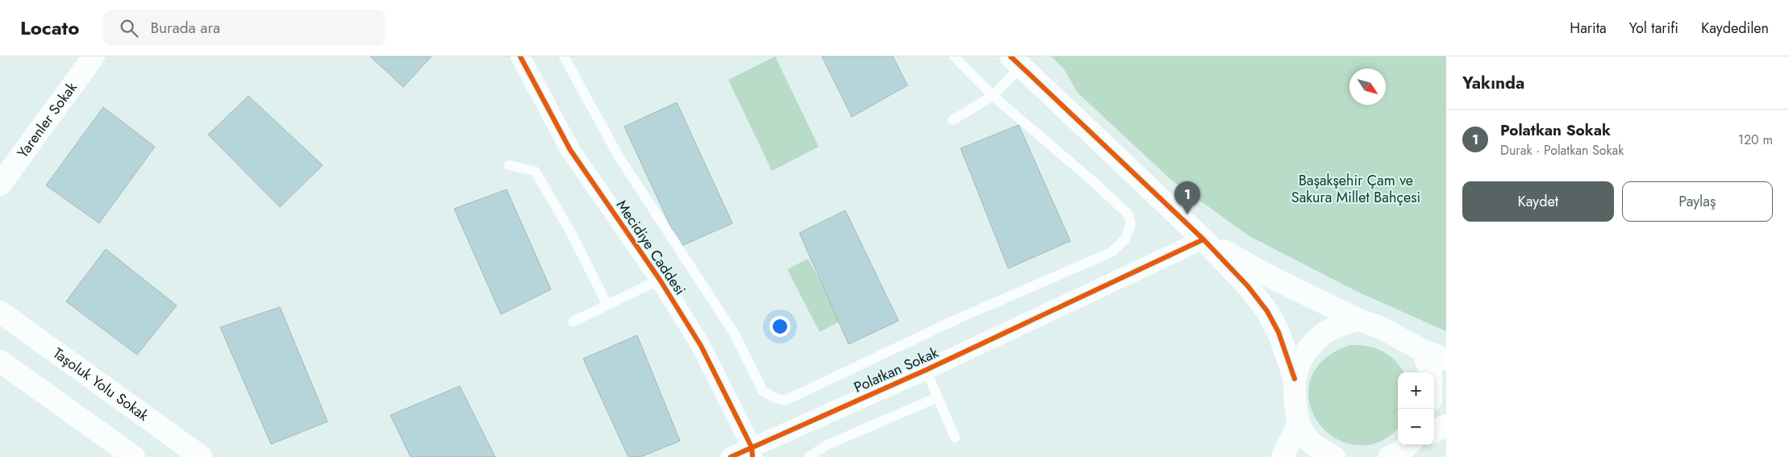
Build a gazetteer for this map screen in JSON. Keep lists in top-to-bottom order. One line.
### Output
{"streets":{"street":["Yarenler Sokak","Mecidiye Caddesi","Polatkan Sokak","Taşoluk Yolu Sokak"]},"crossings":[["Mecidiye Caddesi","Polatkan Sokak"]],"parks":["Başakşehir Çam ve Sakura Millet Bahçesi"],"north":"bottom right","page":{"header":"Locato","search":"Burada ara","nav":["Harita","Yol tarifi","Kaydedilen"],"heading":"Yakında","list":[{"mark":"1","name":"Polatkan Sokak","note":"Durak · Polatkan Sokak","value":"120 m"}],"buttons":["Kaydet","Paylaş"],"pins":"1","map_buttons":["+","−"]}}
